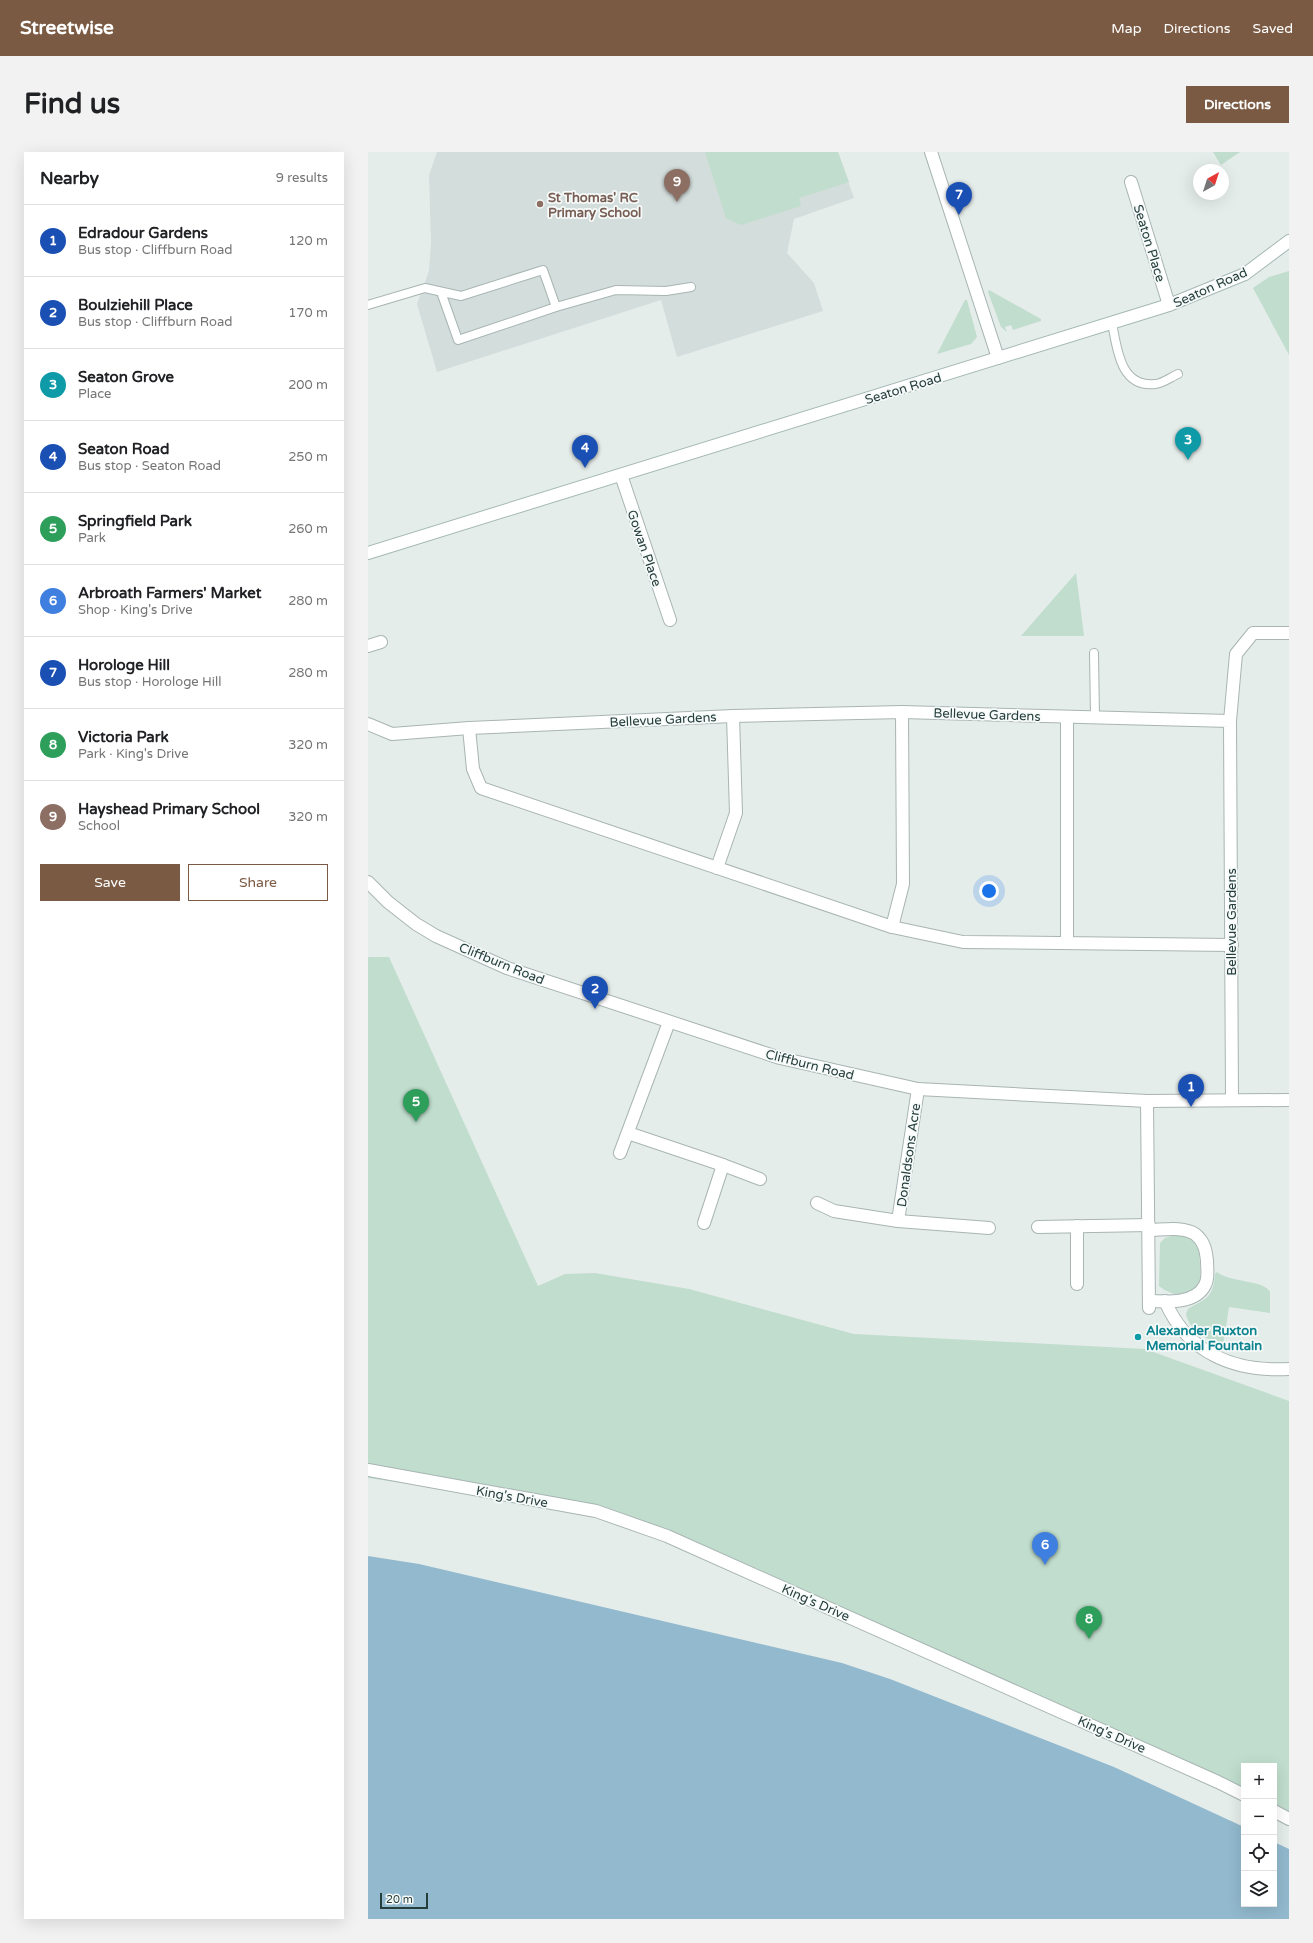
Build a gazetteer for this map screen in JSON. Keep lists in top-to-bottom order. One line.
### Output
{"streets":{"street":["Seaton Place","Seaton Road","Gowan Place","Bellevue Gardens","Cliffburn Road","Donaldsons Acre","King's Drive"]},"crossings":[["Seaton Place","Seaton Road"],["Seaton Road","Gowan Place"],["Bellevue Gardens","Cliffburn Road"],["Cliffburn Road","Donaldsons Acre"]],"places":["St Thomas' RC Primary School","Alexander Ruxton Memorial Fountain"],"scale_bar":"20 m","north":"top right","page":{"header":"Streetwise","nav":["Map","Directions","Saved"],"buttons":["Directions",["Save","Share"]],"title":"Find us","heading":["Nearby","9 results"],"pins":["9","7","3","4","2","1","5","6","8"],"list":[{"mark":"1","name":"Edradour Gardens","note":"Bus stop · Cliffburn Road","value":"120 m"},{"mark":"2","name":"Boulziehill Place","note":"Bus stop · Cliffburn Road","value":"170 m"},{"mark":"3","name":"Seaton Grove","note":"Place","value":"200 m"},{"mark":"4","name":"Seaton Road","note":"Bus stop · Seaton Road","value":"250 m"},{"mark":"5","name":"Springfield Park","note":"Park","value":"260 m"},{"mark":"6","name":"Arbroath Farmers' Market","note":"Shop · King's Drive","value":"280 m"},{"mark":"7","name":"Horologe Hill","note":"Bus stop · Horologe Hill","value":"280 m"},{"mark":"8","name":"Victoria Park","note":"Park · King's Drive","value":"320 m"},{"mark":"9","name":"Hayshead Primary School","note":"School","value":"320 m"}],"map_buttons":["+","−"],"scale":"20 m"}}
